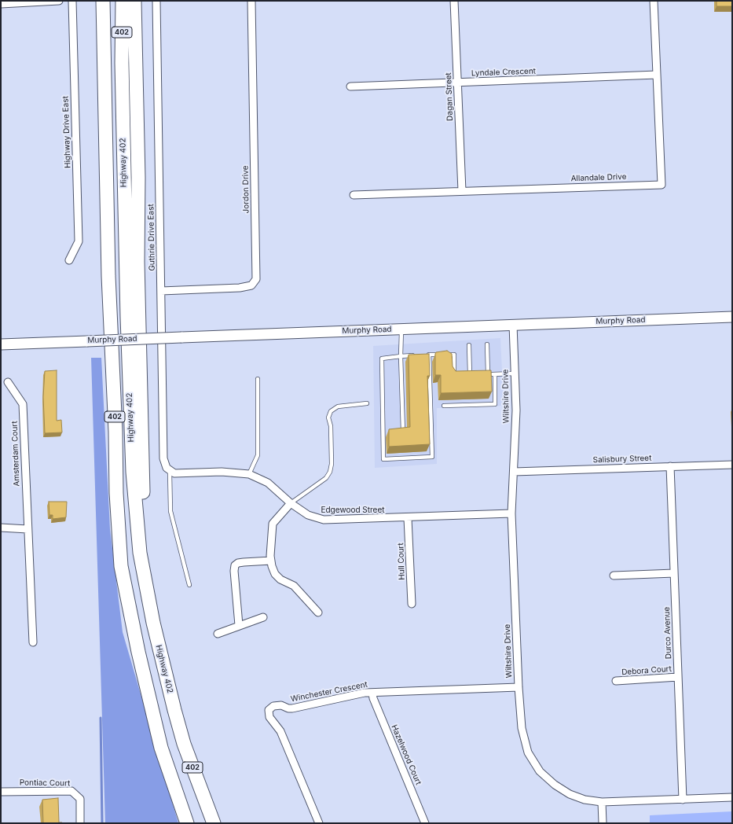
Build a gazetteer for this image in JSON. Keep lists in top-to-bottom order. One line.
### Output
{"streets":{"highway":["402","Highway 402"],"street":["Lyndale Crescent","Dagan Street","Highway Drive East","Allandale Drive","Jordon Drive","Guthrie Drive East","Murphy Road","Wiltshire Drive","Amsterdam Court","Salisbury Street","Edgewood Street","Hull Court","Durco Avenue","Debora Court","Winchester Crescent","Hazelwood Court","Pontiac Court"]},"crossings":[["Lyndale Crescent","Dagan Street"],["Lyndale Crescent","Allandale Drive"],["Dagan Street","Allandale Drive"],["Jordon Drive","Guthrie Drive East"],["Guthrie Drive East","Edgewood Street"],["Murphy Road","Wiltshire Drive"],["Wiltshire Drive","Salisbury Street"],["Wiltshire Drive","Edgewood Street"],["Wiltshire Drive","Durco Avenue"],["Wiltshire Drive","Winchester Crescent"],["Salisbury Street","Durco Avenue"],["Edgewood Street","Hull Court"],["Durco Avenue","Debora Court"],["Winchester Crescent","Hazelwood Court"]]}
